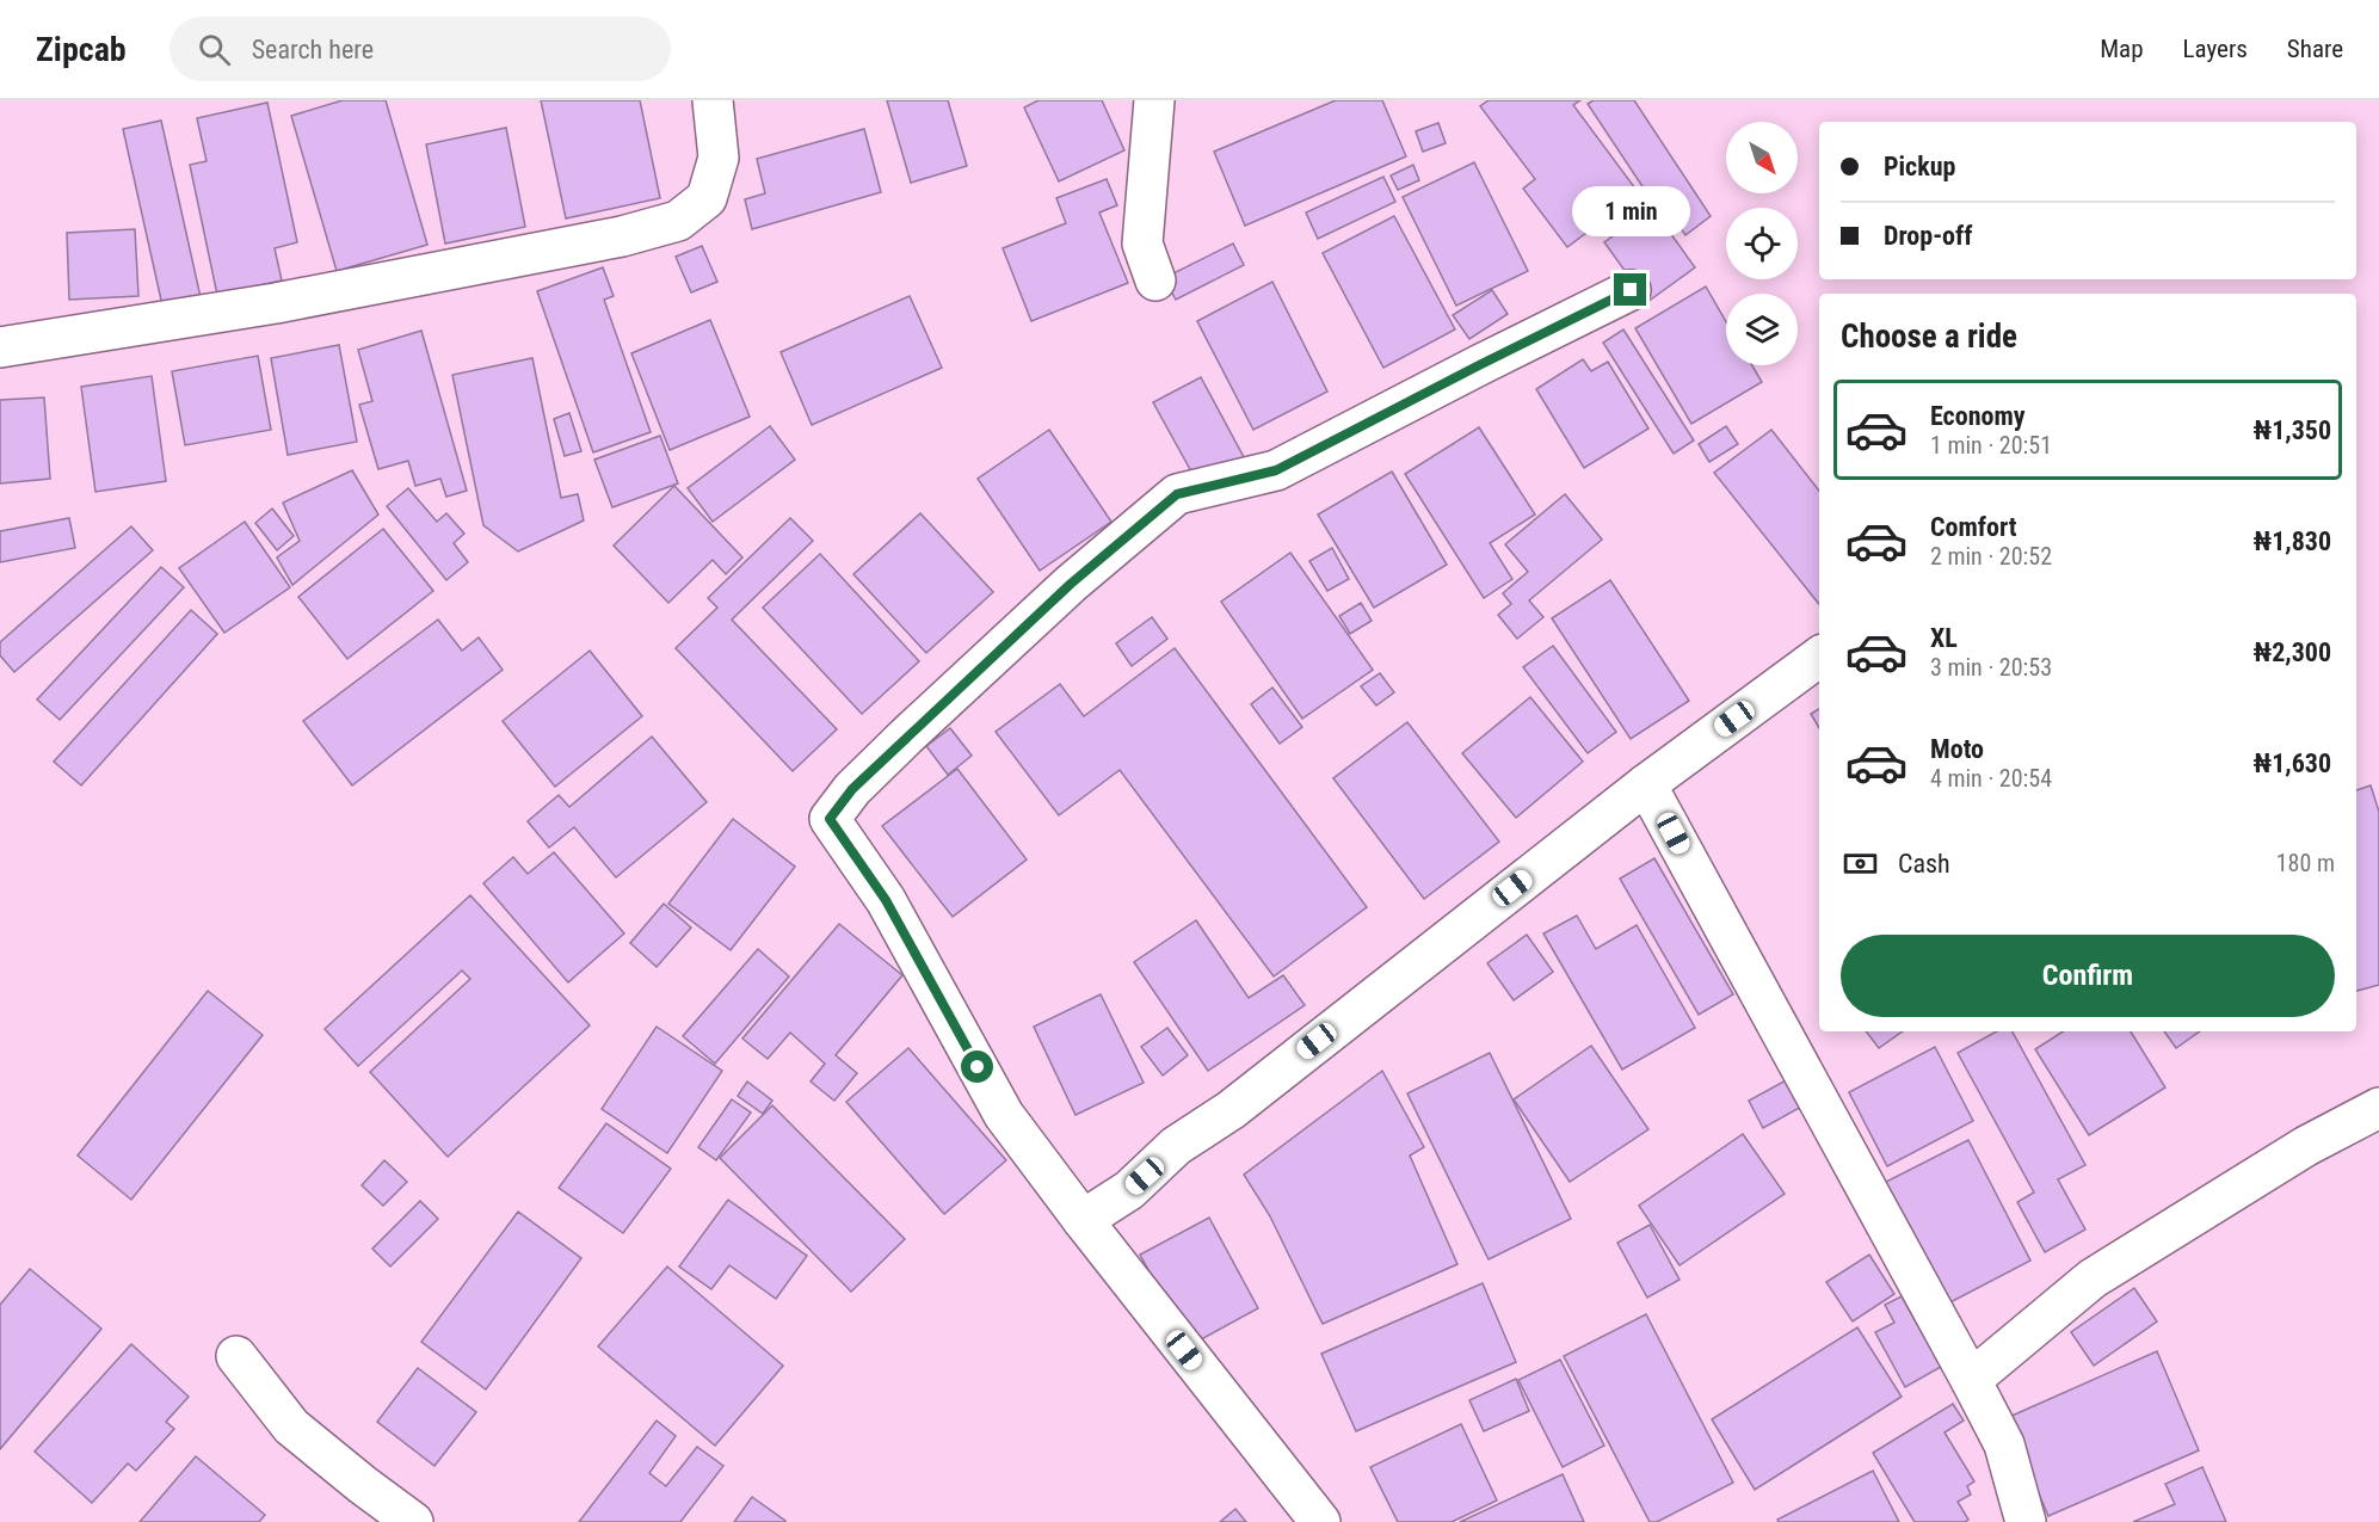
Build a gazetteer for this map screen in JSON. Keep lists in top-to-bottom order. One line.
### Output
{"north":"bottom right","page":{"header":"Zipcab","search":"Search here","nav":["Map","Layers","Share"],"banner":["Pickup","Drop-off"],"bubble":"1 min","heading":"Choose a ride","list":[{"name":"Economy","note":"1 min · 20:51","value":"₦1,350"},{"name":"Comfort","note":"2 min · 20:52","value":"₦1,830"},{"name":"XL","note":"3 min · 20:53","value":"₦2,300"},{"name":"Moto","note":"4 min · 20:54","value":"₦1,630"}],"pay":["Cash","180 m"],"buttons":"Confirm"}}
